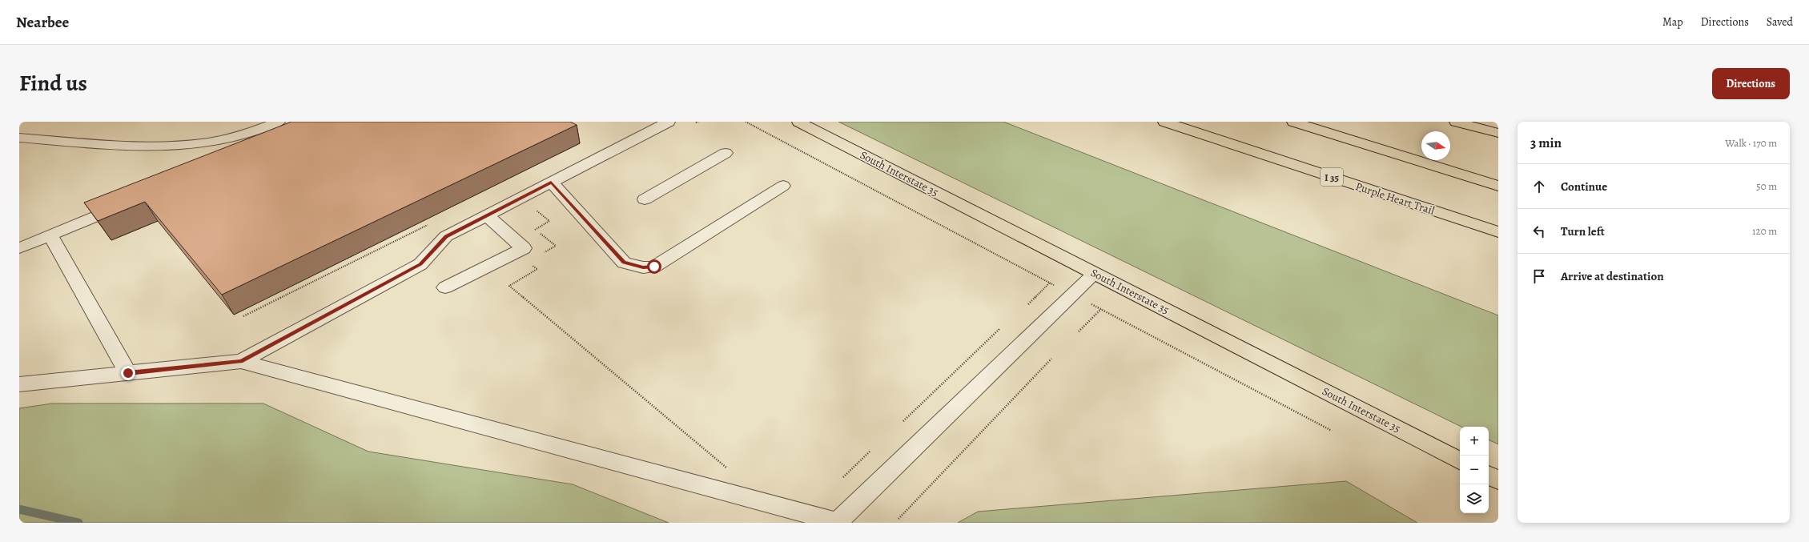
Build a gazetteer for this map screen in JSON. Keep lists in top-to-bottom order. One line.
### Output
{"streets":{"main road":["South Interstate 35","I 35","Purple Heart Trail"]},"north":"right","page":{"header":"Nearbee","nav":["Map","Directions","Saved"],"title":"Find us","buttons":"Directions","heading":["3 min","Walk · 170 m"],"list":[["Continue","50 m"],["Turn left","120 m"],"Arrive at destination"],"map_buttons":["+","−"]}}
